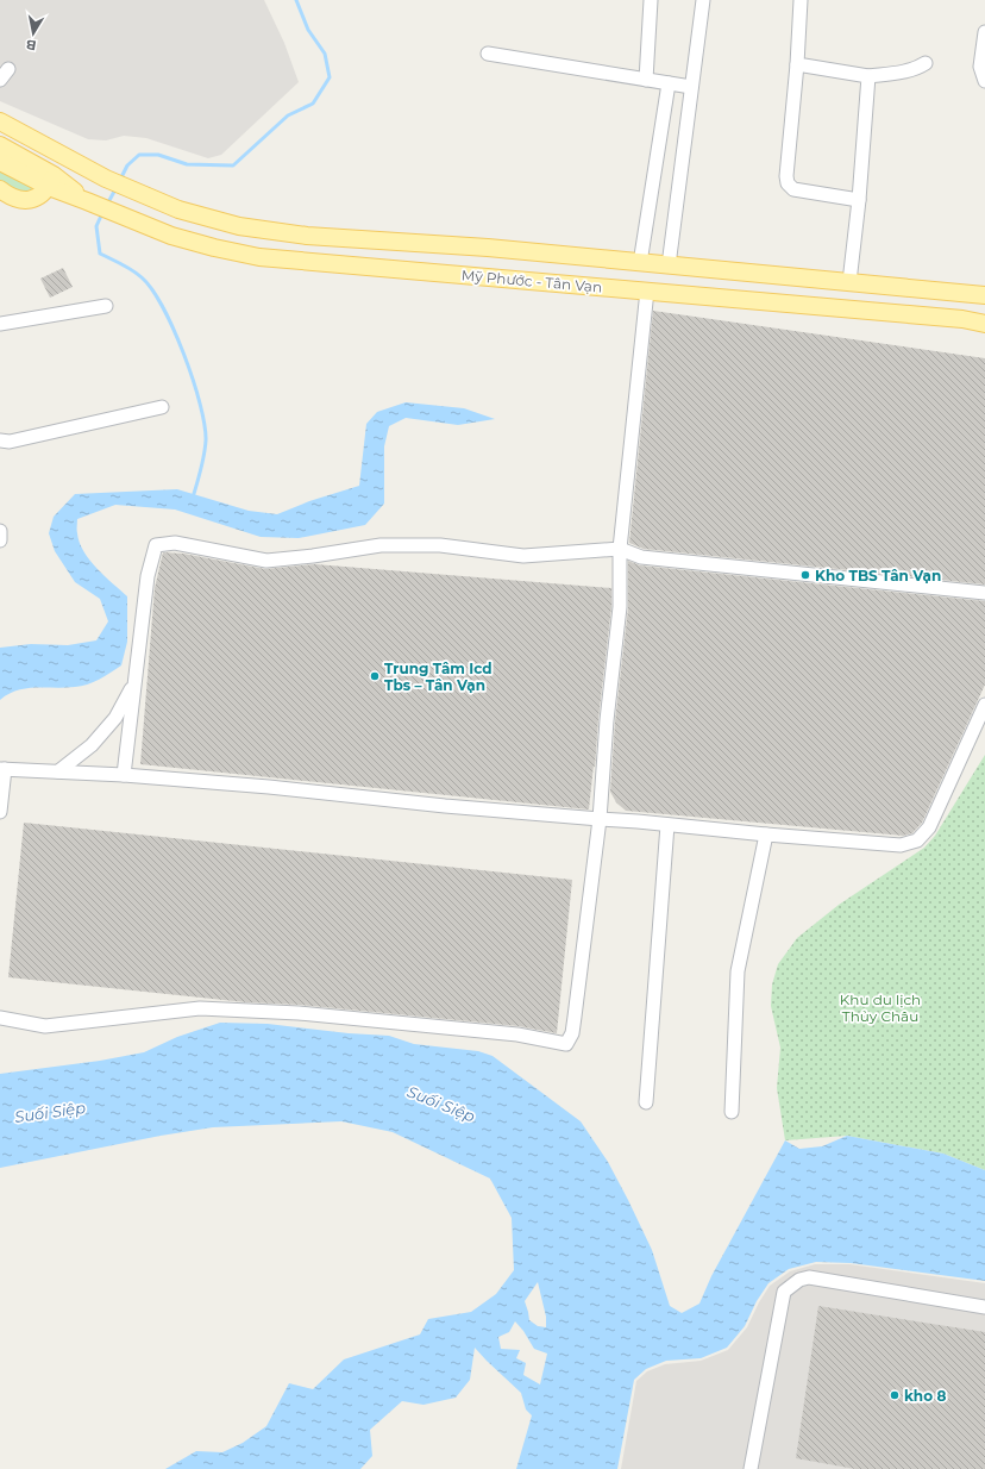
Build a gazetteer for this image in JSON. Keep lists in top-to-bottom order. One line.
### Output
{"streets":{"main road":["Mỹ Phước - Tân Vạn"]},"water":["Suối Siệp"],"parks":["Khu du lịch Thủy Châu"],"places":["Kho TBS Tân Vạn","Trung Tâm Icd Tbs – Tân Vạn","kho 8"],"north":"bottom"}
